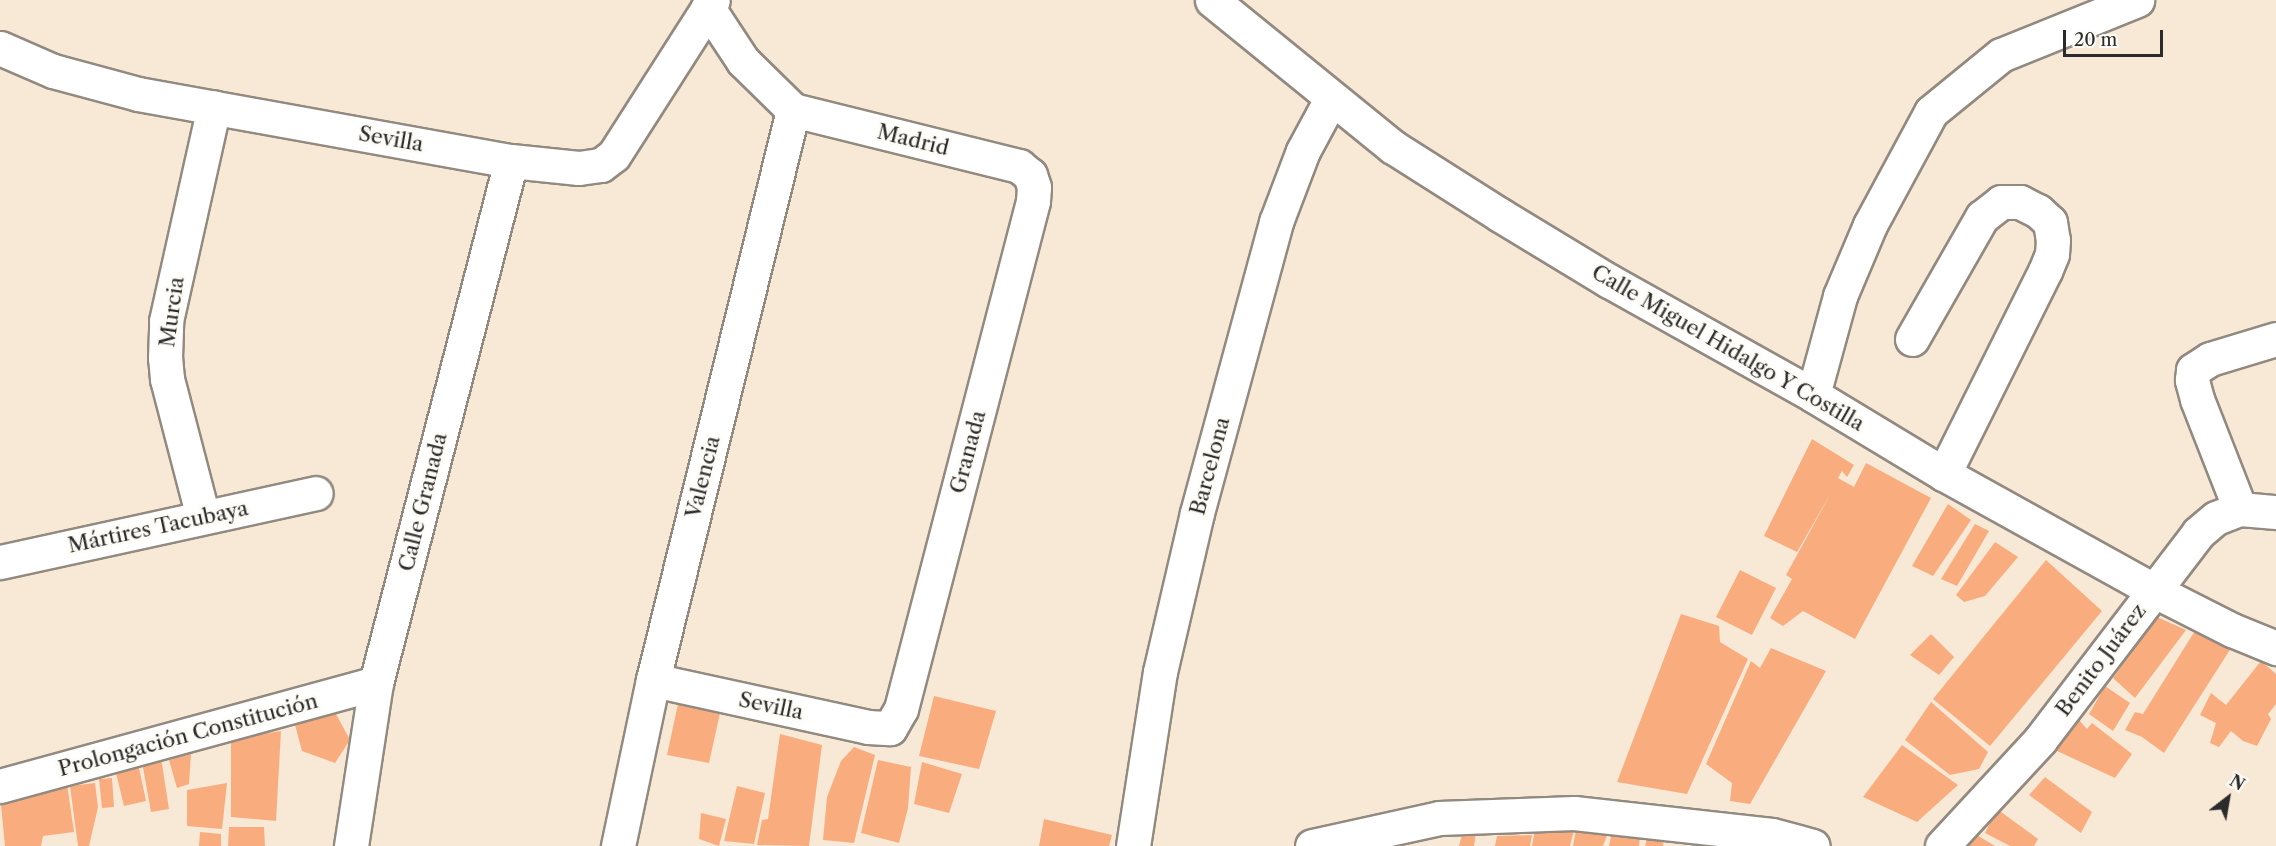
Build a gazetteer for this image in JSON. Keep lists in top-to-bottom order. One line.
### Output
{"streets":{"street":["Sevilla","Madrid","Murcia","Calle Miguel Hidalgo Y Costilla","Granada","Barcelona","Valencia","Calle Granada","Mártires Tacubaya","Benito Juárez","Prolongación Constitución"]},"crossings":[["Sevilla","Murcia"],["Sevilla","Granada"],["Sevilla","Valencia"],["Sevilla","Calle Granada"],["Madrid","Granada"],["Madrid","Valencia"],["Murcia","Mártires Tacubaya"],["Calle Miguel Hidalgo Y Costilla","Barcelona"],["Calle Miguel Hidalgo Y Costilla","Benito Juárez"],["Calle Granada","Prolongación Constitución"]],"scale_bar":"20 m","north":"top right"}
